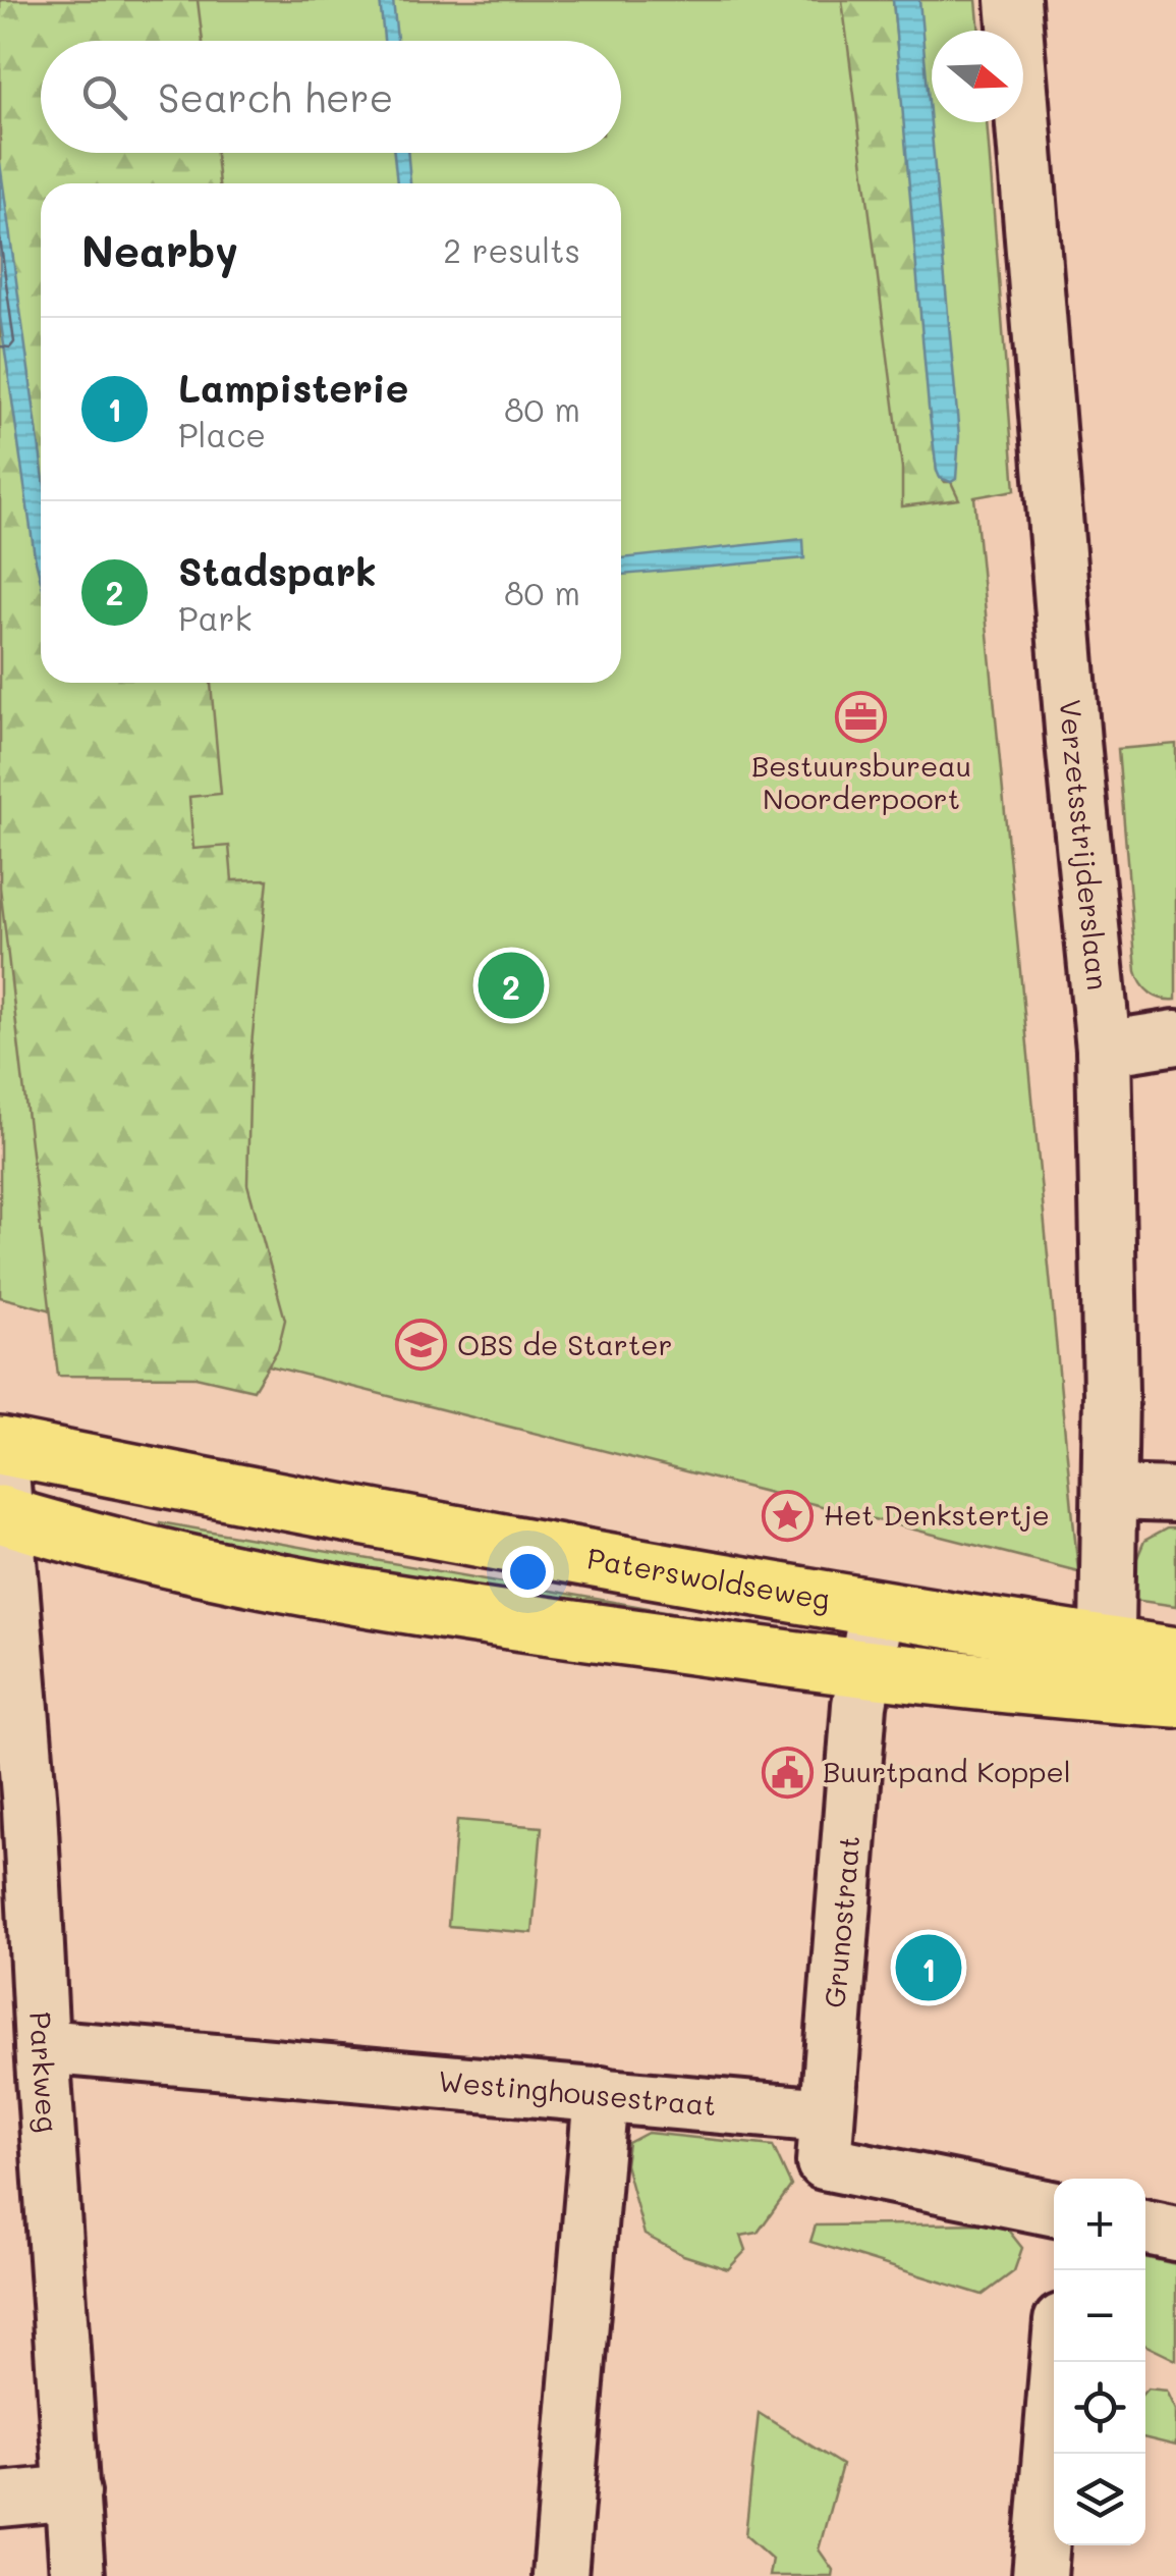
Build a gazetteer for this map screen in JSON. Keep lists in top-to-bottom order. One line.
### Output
{"streets":{"main road":["Paterswoldseweg"],"street":["Verzetsstrijderslaan","Grunostraat","Parkweg","Westinghousestraat"]},"crossings":[["Verzetsstrijderslaan","Paterswoldseweg"],["Paterswoldseweg","Grunostraat"],["Paterswoldseweg","Parkweg"],["Grunostraat","Westinghousestraat"],["Parkweg","Westinghousestraat"]],"places":{"office":["Bestuursbureau Noorderpoort"],"school or university":["OBS de Starter"],"place":["Het Denkstertje"],"public building":["Buurtpand Koppel"]},"north":"right","page":{"search":"Search here","heading":["Nearby","2 results"],"list":[{"mark":"1","name":"Lampisterie","note":"Place","value":"80 m"},{"mark":"2","name":"Stadspark","note":"Park","value":"80 m"}],"pins":["2","1"],"map_buttons":["+","−"]}}
